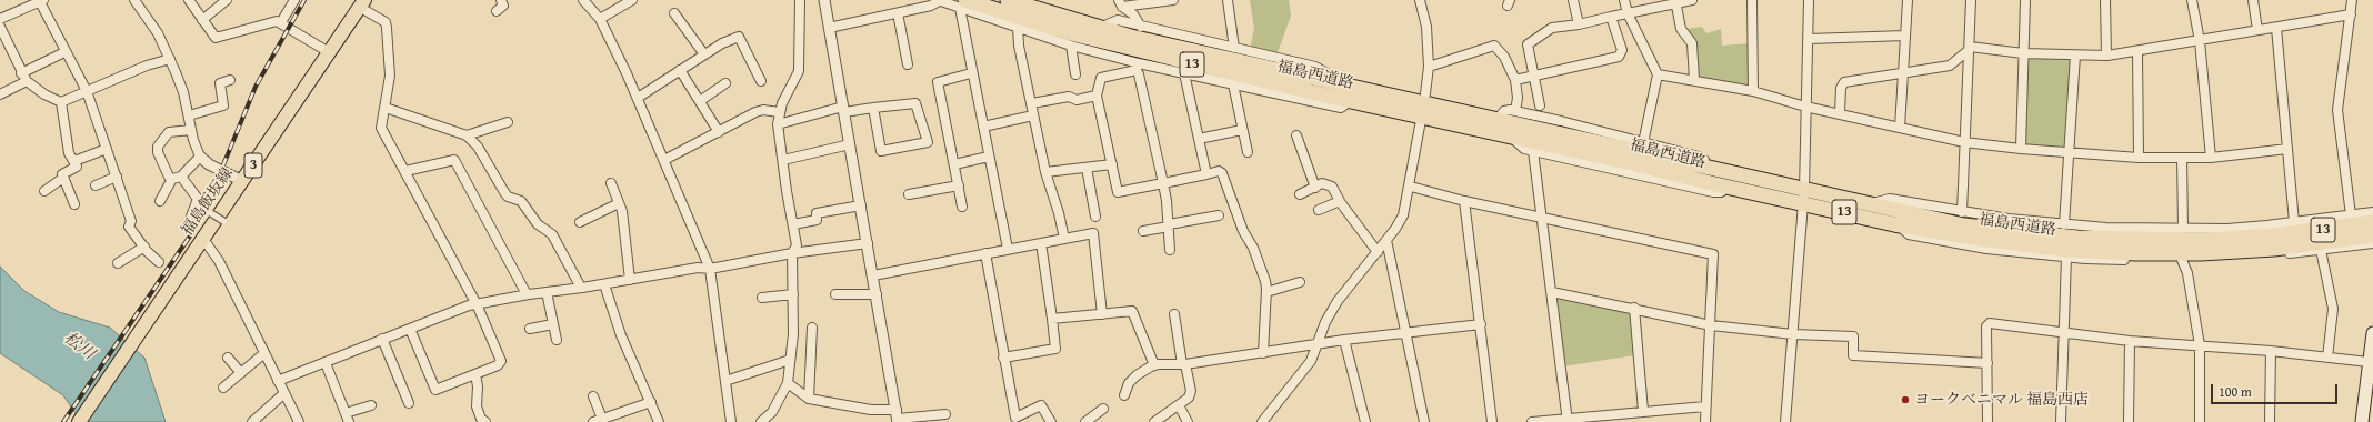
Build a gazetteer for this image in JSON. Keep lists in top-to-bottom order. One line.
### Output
{"streets":{"highway":["13","福島西道路"],"main road":["3","福島飯坂線"]},"water":["松川"],"places":["ヨークベニマル 福島西店"],"scale_bar":"100 m"}
